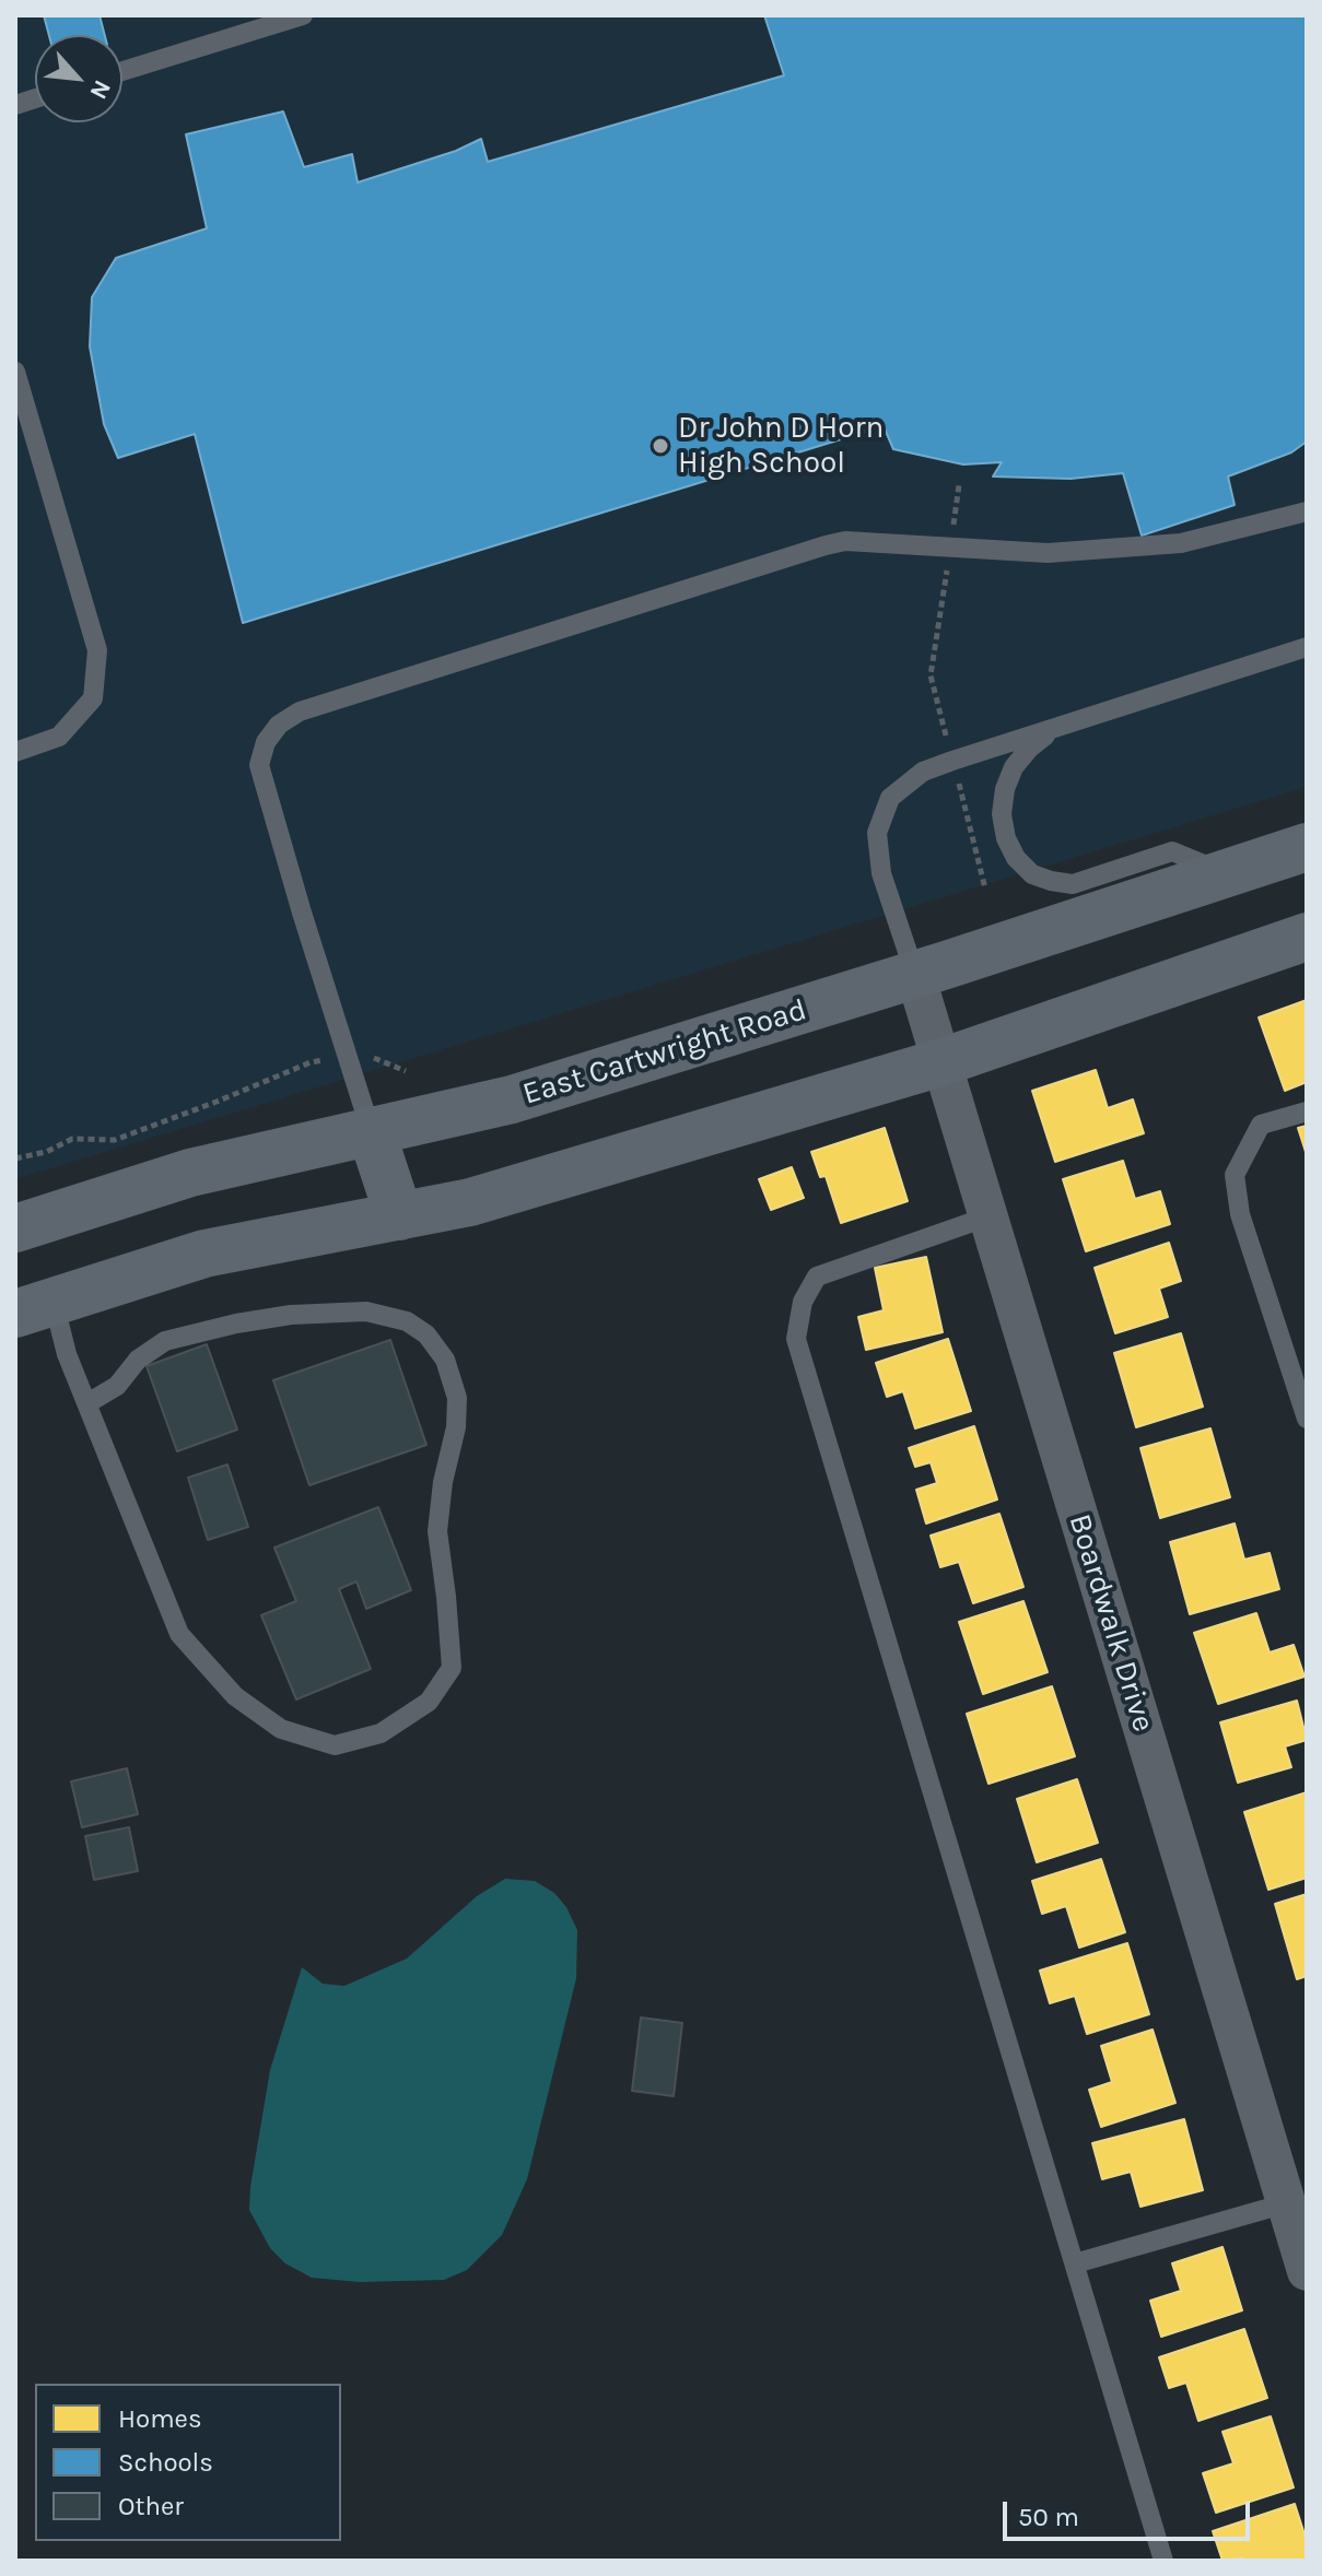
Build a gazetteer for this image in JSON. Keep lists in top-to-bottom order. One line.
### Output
{"streets":{"main road":["East Cartwright Road"],"street":["Boardwalk Drive"]},"crossings":[["East Cartwright Road","Boardwalk Drive"]],"places":["Dr John D Horn High School"],"legend":["Homes","Schools","Other"],"scale_bar":"50 m","north":"bottom right"}
